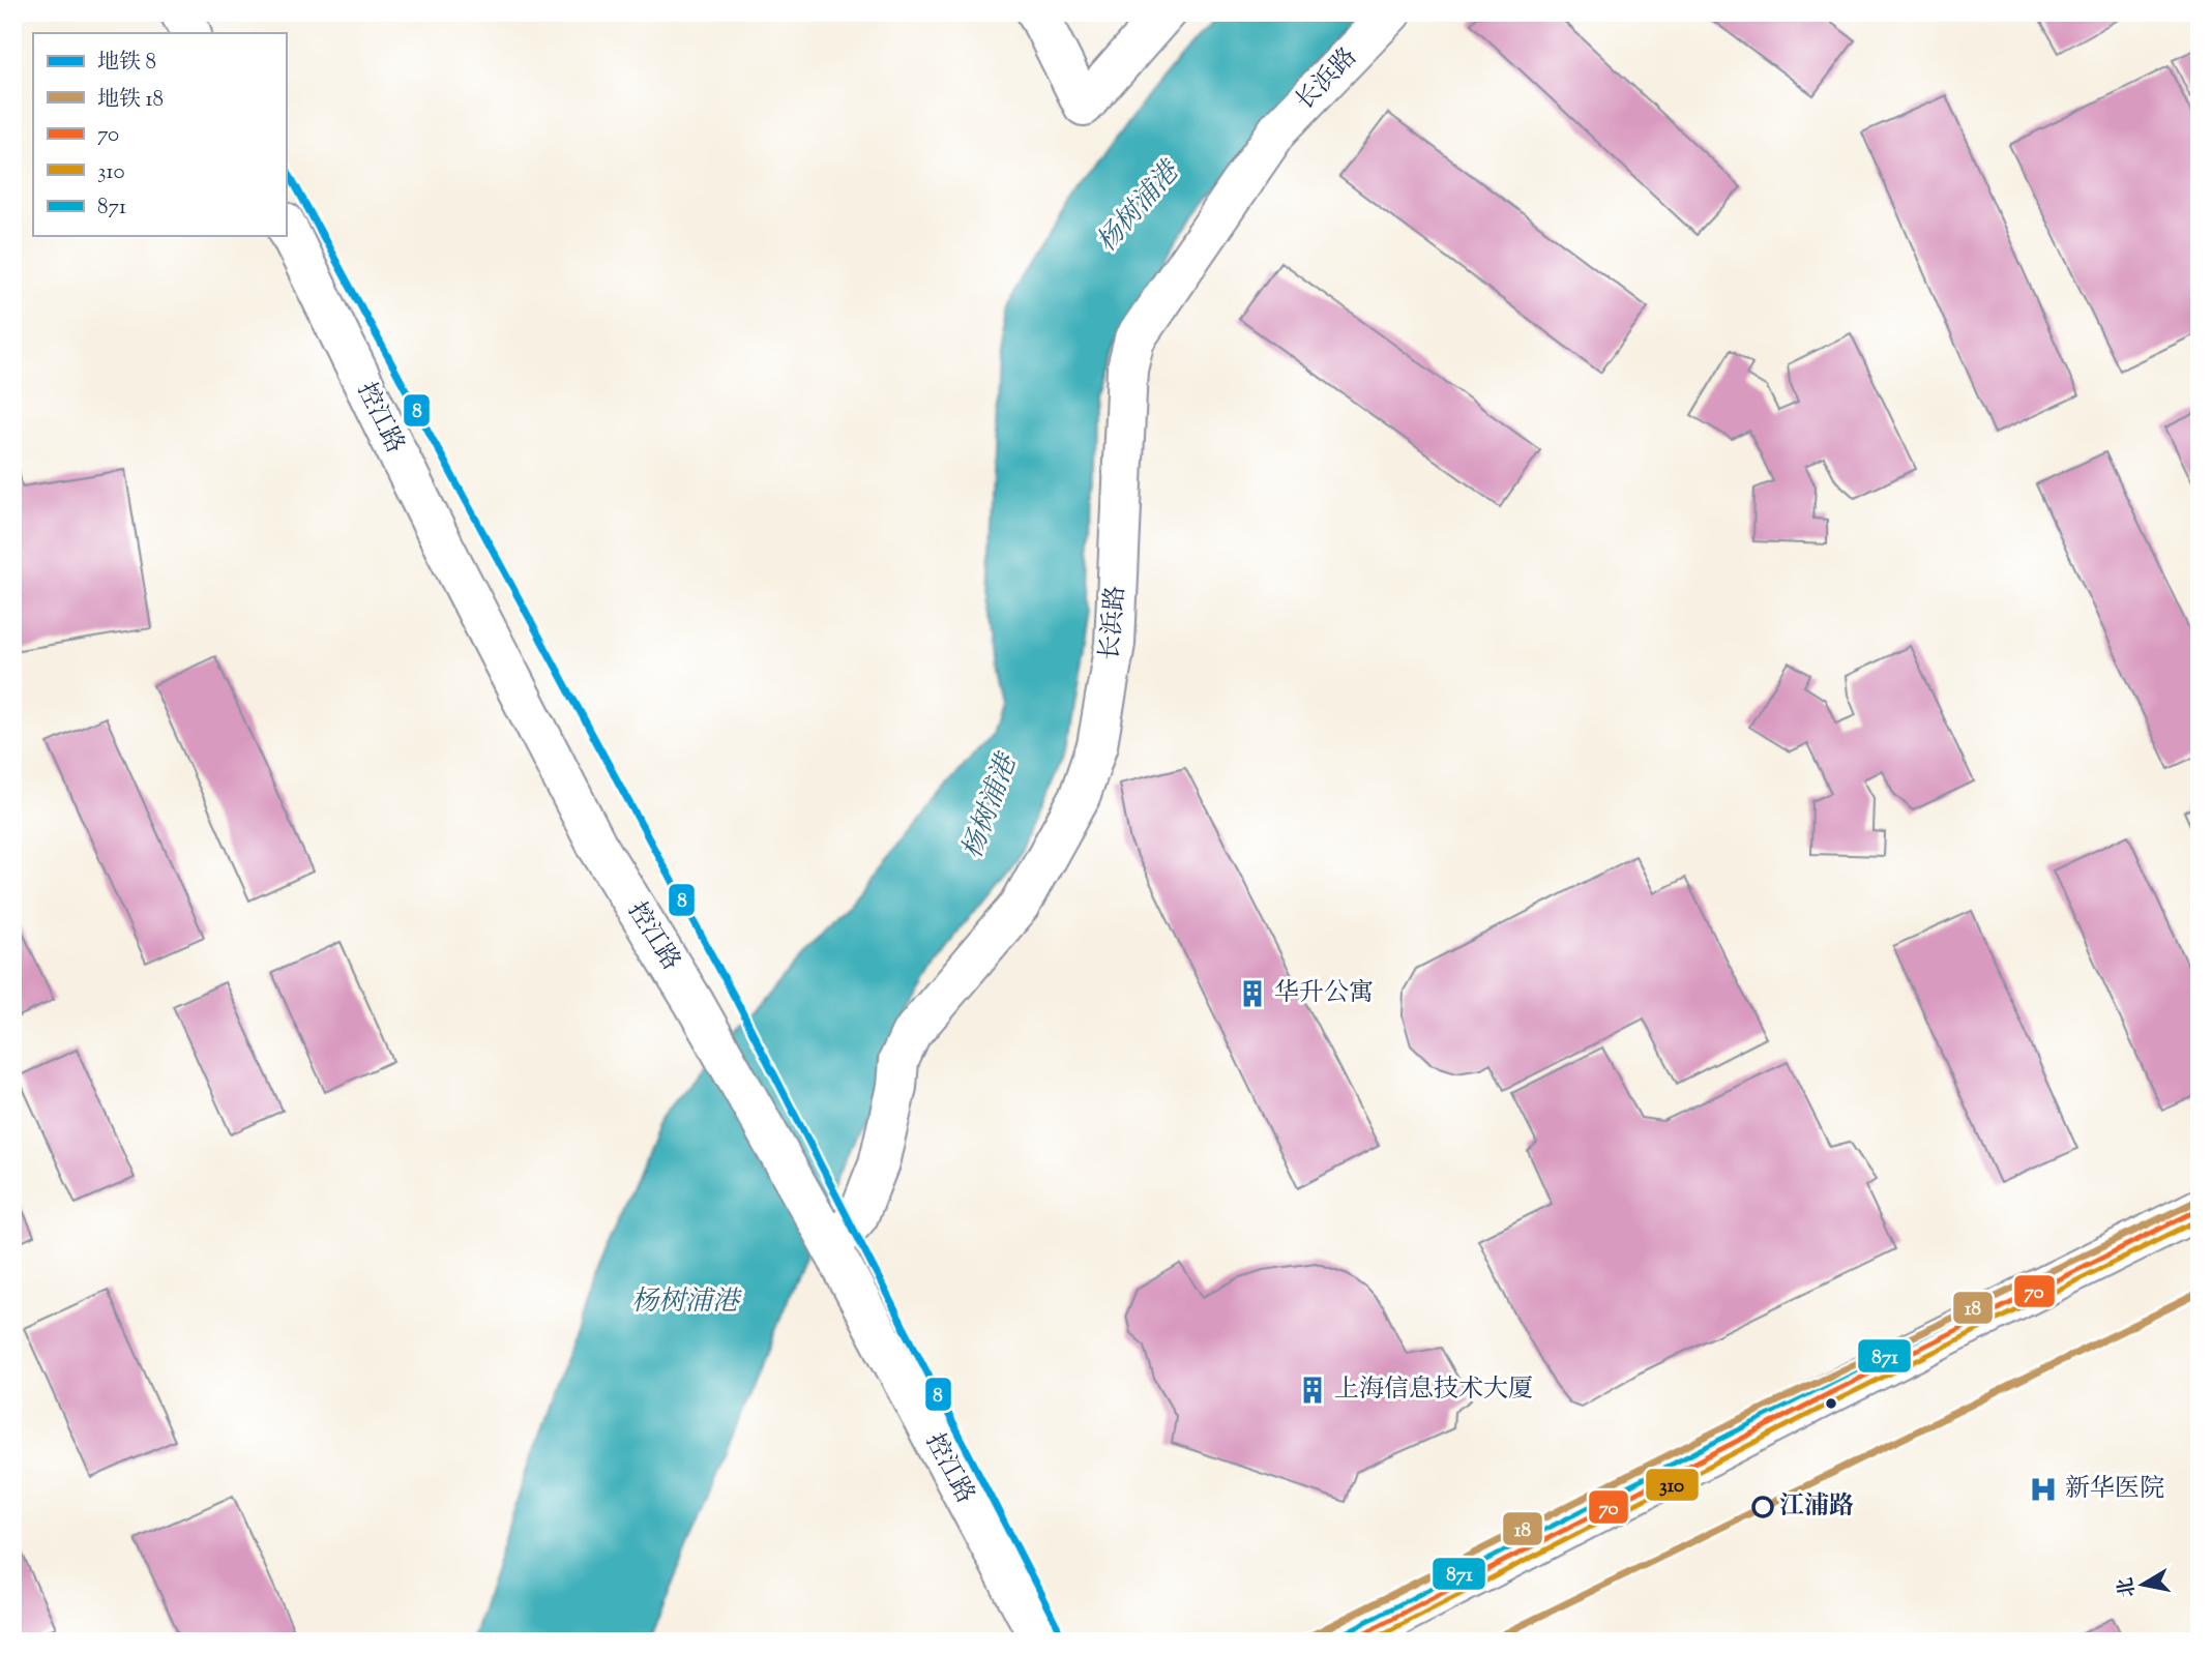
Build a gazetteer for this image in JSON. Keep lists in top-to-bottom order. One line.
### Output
{"streets":{"main road":["长浜路","控江路"]},"crossings":[["长浜路","控江路"]],"water":["杨树浦港"],"places":{"building":["华升公寓","上海信息技术大厦"],"hospital":["新华医院"],"other":["江浦路"]},"lines":["metro line 8","metro line 18","transit line 871","transit line 70","transit line 310"],"legend":["地铁 8","地铁 18","70","310","871"],"north":"left"}
